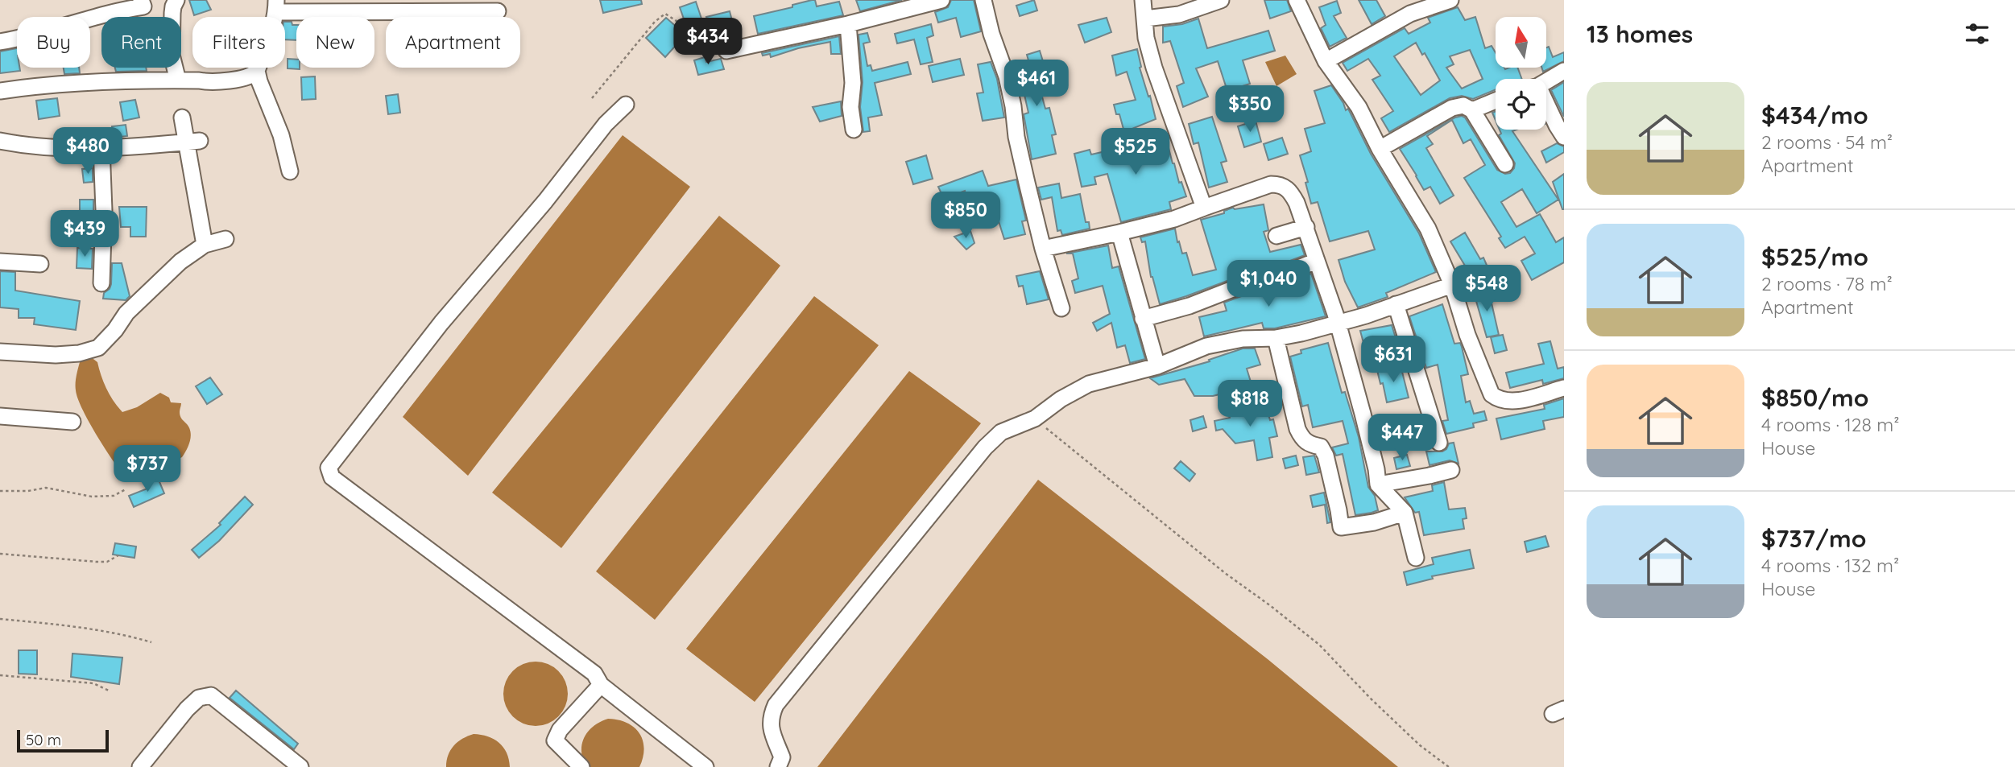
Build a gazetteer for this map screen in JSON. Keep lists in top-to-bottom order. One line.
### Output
{"scale_bar":"50 m","north":"top","page":{"heading":"13 homes","chip":["Buy","Rent","Filters","New","Apartment"],"price":["$434","$461","$350","$480","$525","$850","$439","$1,040","$548","$631","$818","$447","$737"],"list":[{"name":"$434/mo","note":"2 rooms · 54 m² · Apartment"},{"name":"$525/mo","note":"2 rooms · 78 m² · Apartment"},{"name":"$850/mo","note":"4 rooms · 128 m² · House"},{"name":"$737/mo","note":"4 rooms · 132 m² · House"}],"scale":"50 m"}}
